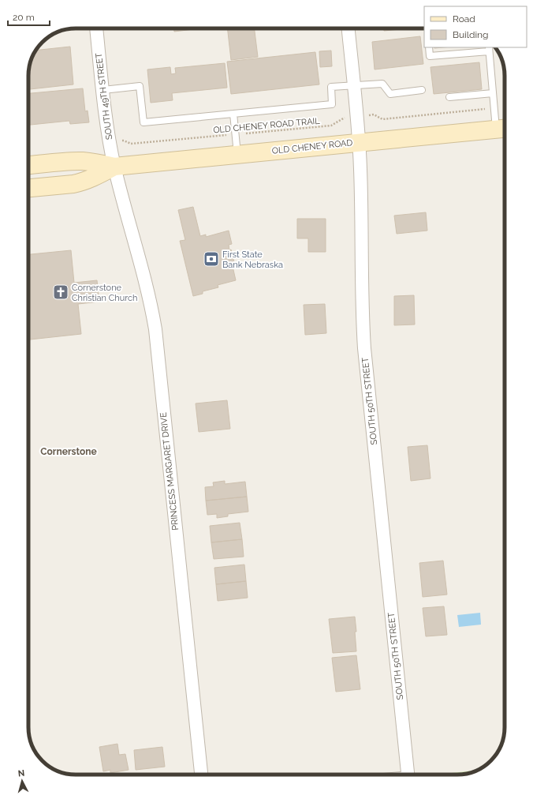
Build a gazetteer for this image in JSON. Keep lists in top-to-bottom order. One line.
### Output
{"streets":{"main road":["OLD CHENEY ROAD"],"street":["SOUTH 49TH STREET","SOUTH 50TH STREET","PRINCESS MARGARET DRIVE"],"path":["OLD CHENEY ROAD TRAIL"]},"crossings":[["SOUTH 49TH STREET","OLD CHENEY ROAD TRAIL"],["SOUTH 49TH STREET","OLD CHENEY ROAD"],["SOUTH 49TH STREET","PRINCESS MARGARET DRIVE"],["OLD CHENEY ROAD TRAIL","SOUTH 50TH STREET"],["OLD CHENEY ROAD","SOUTH 50TH STREET"],["OLD CHENEY ROAD","PRINCESS MARGARET DRIVE"]],"districts":["Cornerstone"],"places":{"bank":["First State Bank Nebraska"],"church":["Cornerstone Christian Church"]},"legend":["Road","Building"],"scale_bar":"20 m","north":"top"}
